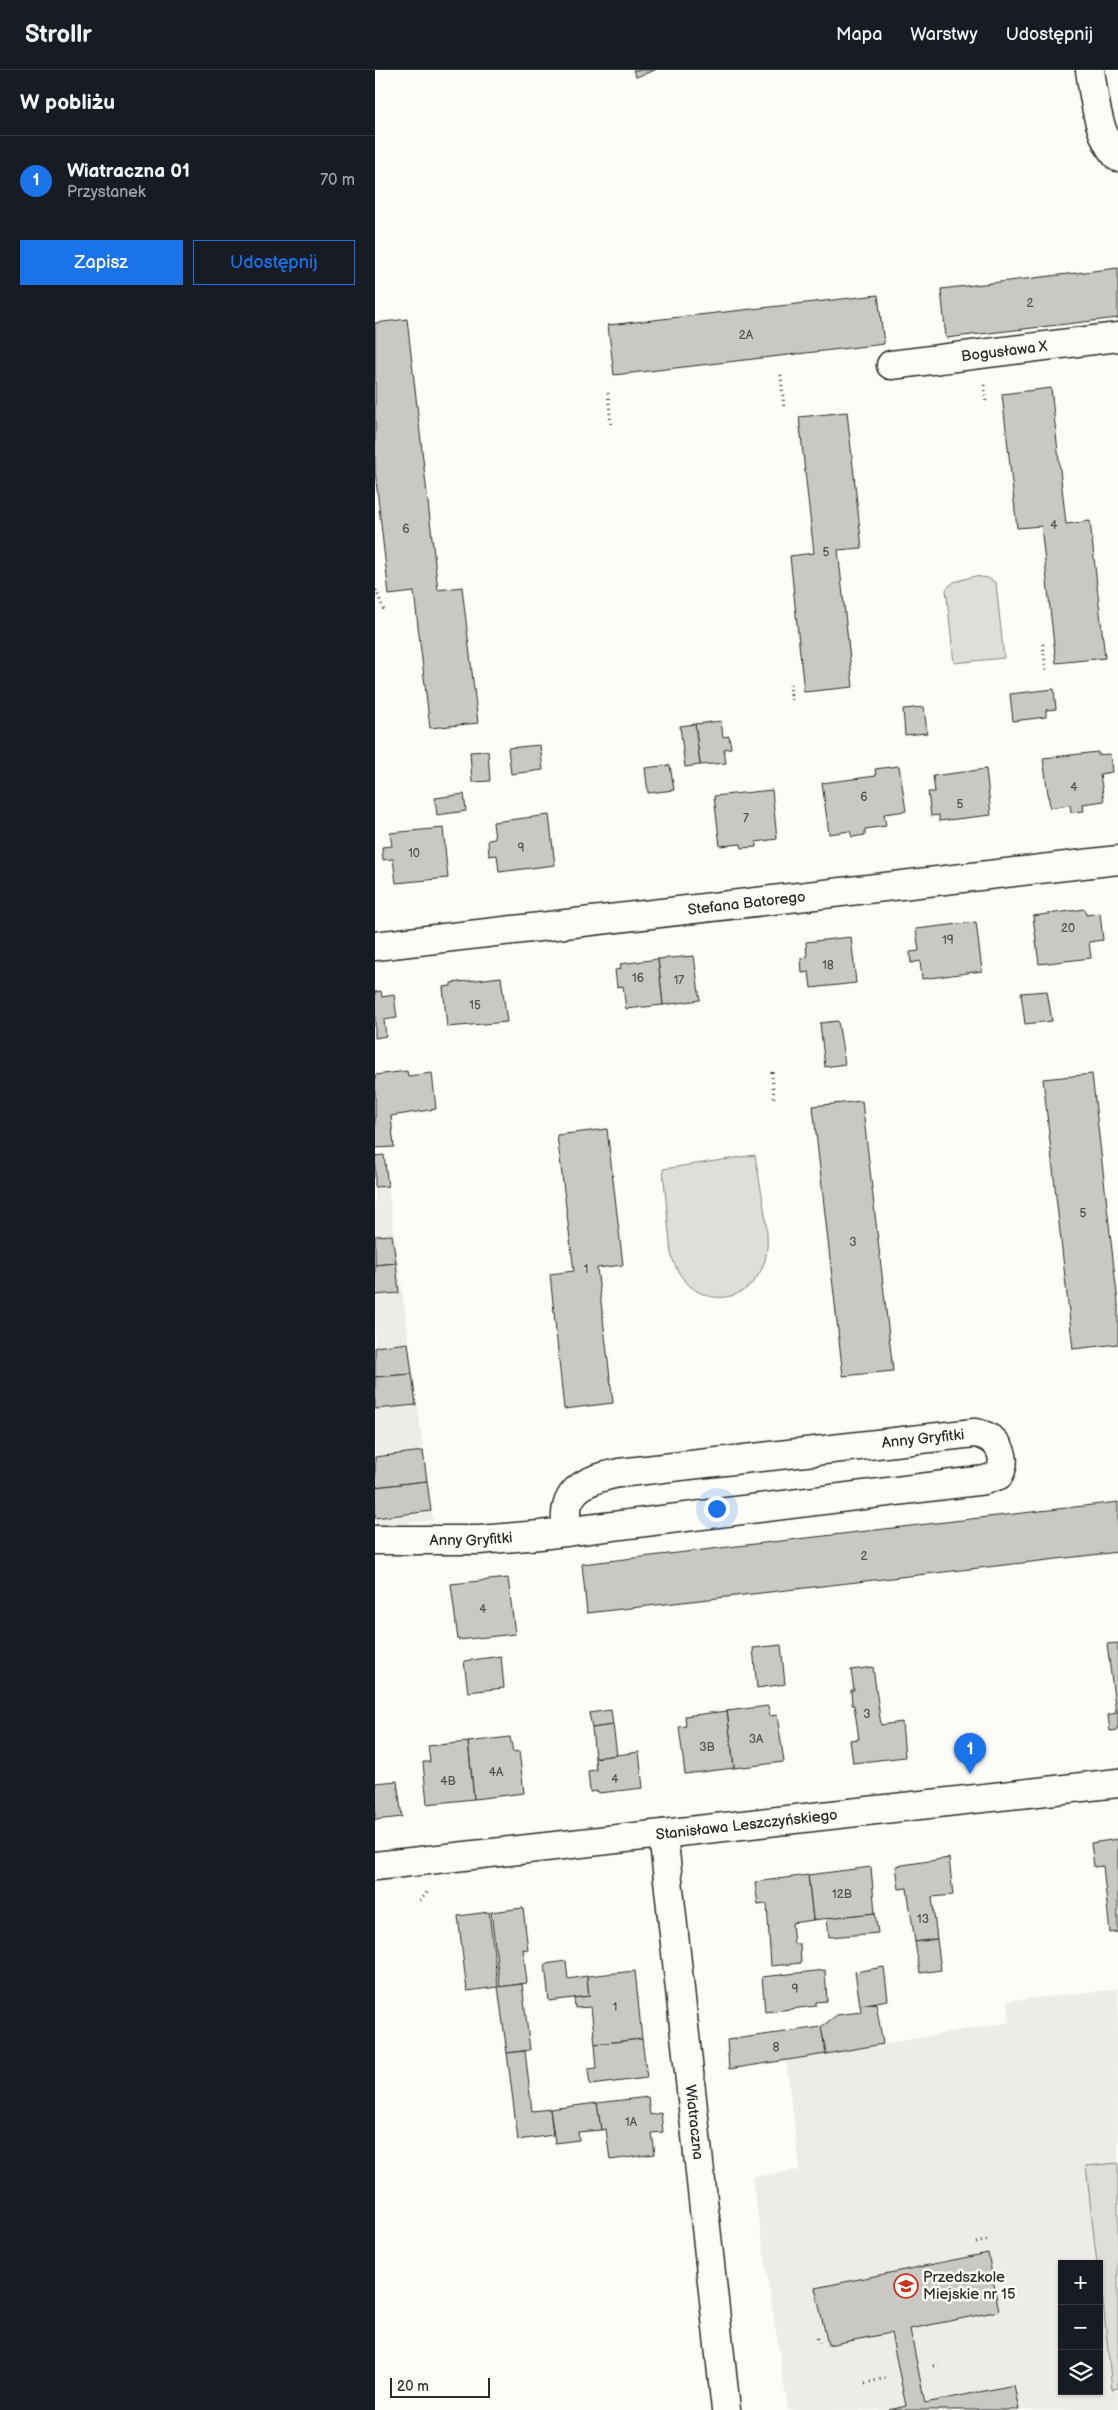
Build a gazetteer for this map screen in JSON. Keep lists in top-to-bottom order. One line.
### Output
{"streets":{"street":["Bogusława X","Stefana Batorego","Anny Gryfitki","Stanisława Leszczyńskiego","Wiatraczna"]},"crossings":[["Stanisława Leszczyńskiego","Wiatraczna"]],"places":{"school or university":["Przedszkole Miejskie nr 15"]},"house_numbers":["2","2A","4","6","5","4","6","5","7","9","10","20","19","18","16","17","15","5","3","1","2","4","3","3A","3B","4A","4","4B","12B","13","9","1","8","1A"],"scale_bar":"20 m","page":{"header":"Strollr","nav":["Mapa","Warstwy","Udostępnij"],"heading":"W pobliżu","list":[{"mark":"1","name":"Wiatraczna 01","note":"Przystanek","value":"70 m"}],"buttons":["Zapisz","Udostępnij"],"pins":"1","map_buttons":["+","−"],"scale":"20 m"}}
